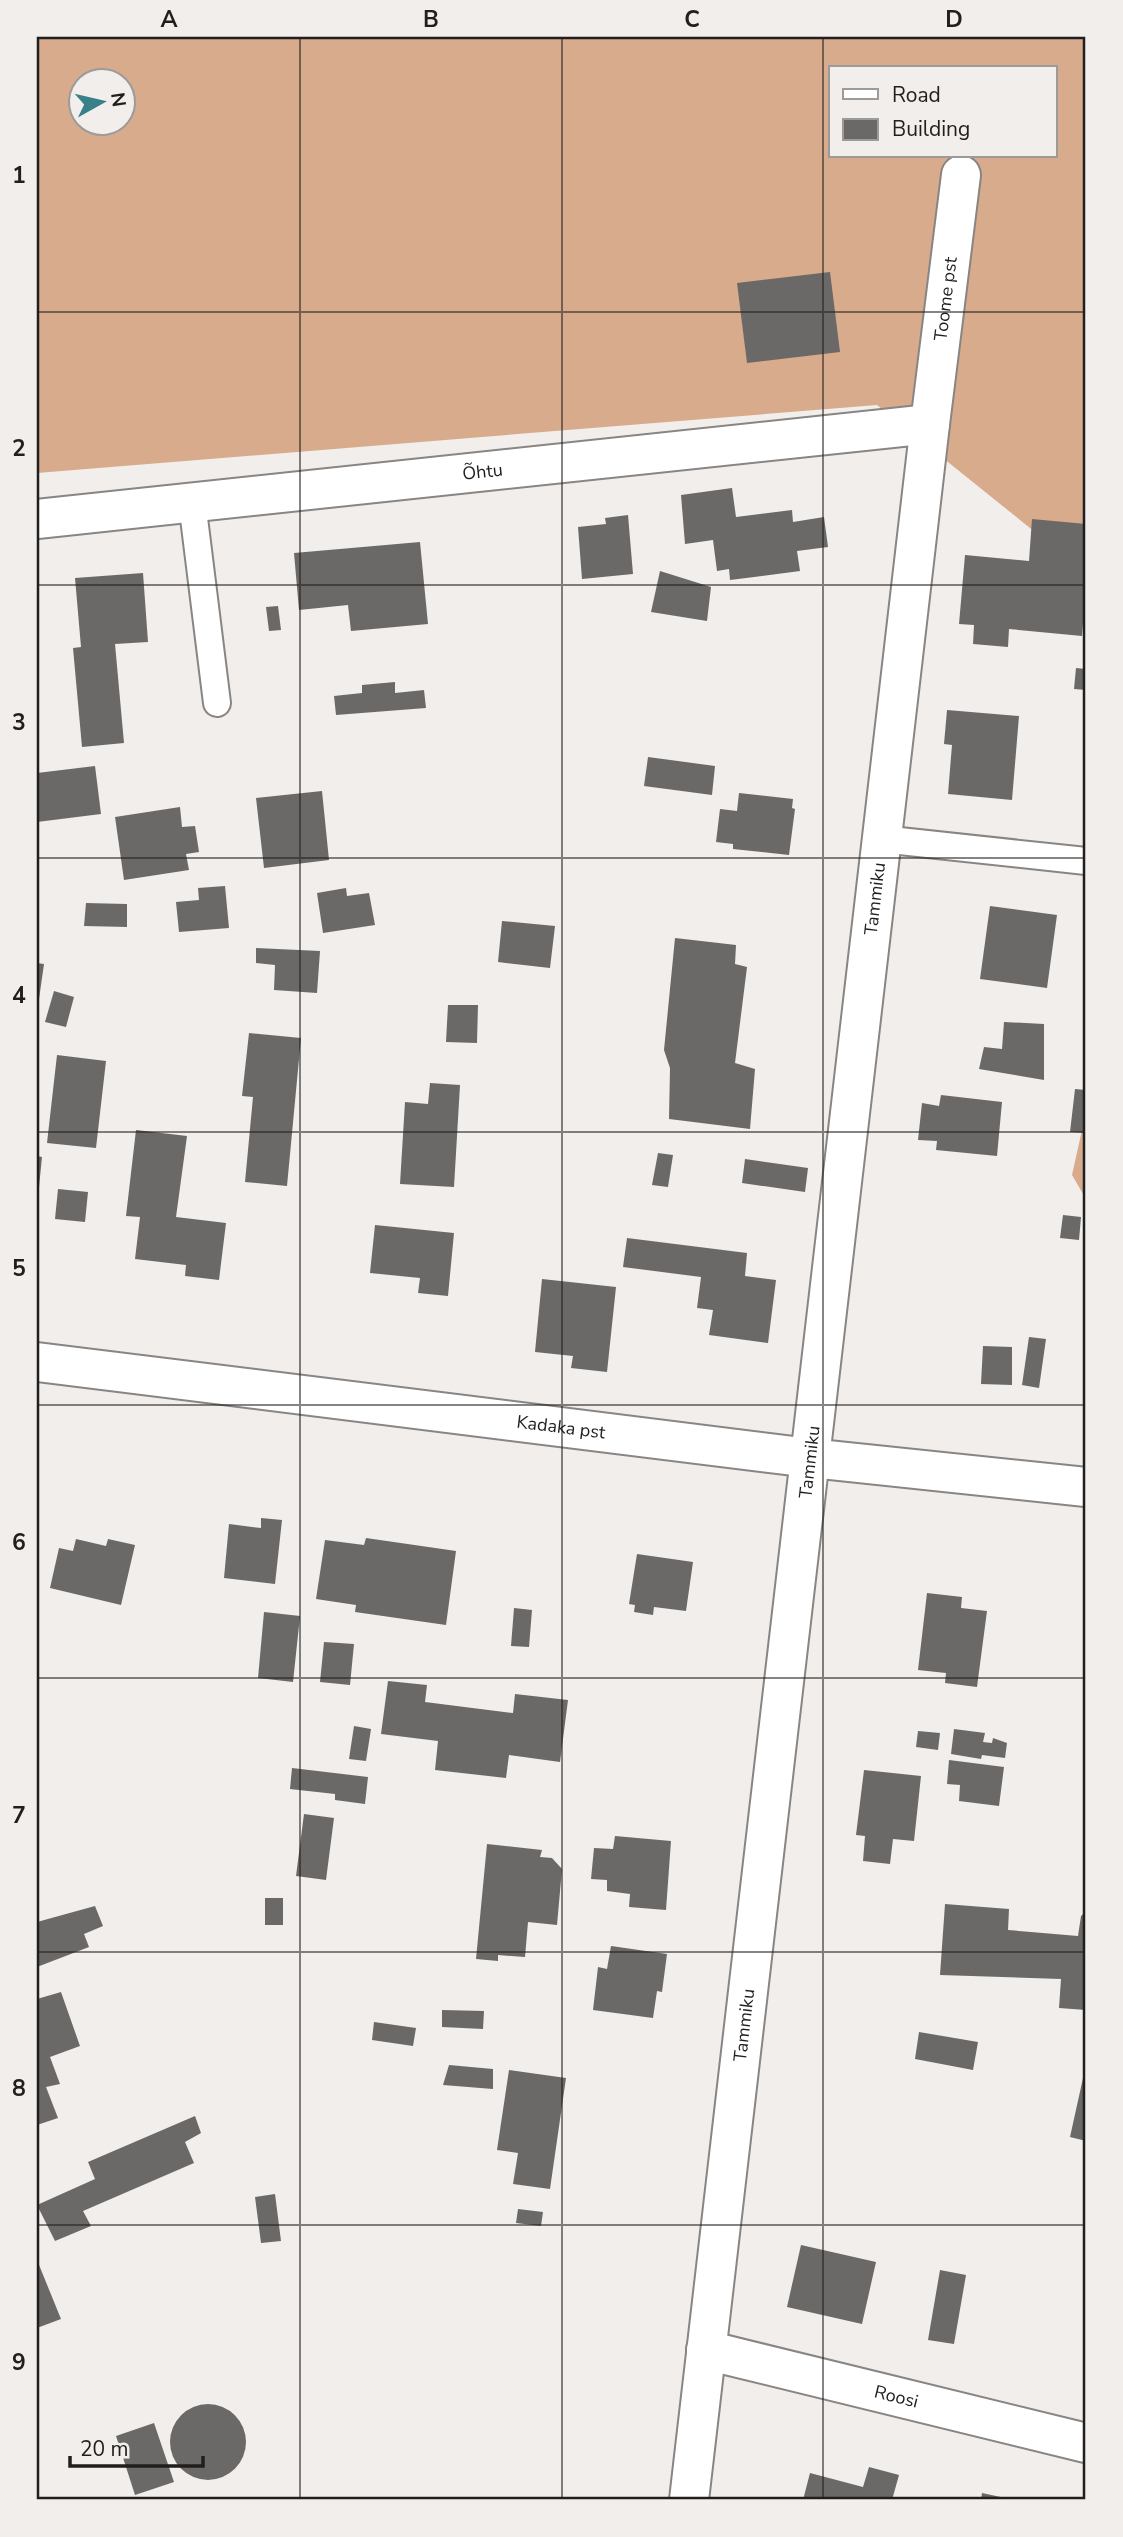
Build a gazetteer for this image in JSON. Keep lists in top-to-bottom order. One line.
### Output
{"streets":{"street":["Toome pst","Õhtu","Tammiku","Kadaka pst","Roosi"]},"crossings":[["Toome pst","Õhtu"],["Toome pst","Tammiku"],["Õhtu","Tammiku"],["Tammiku","Kadaka pst"],["Tammiku","Roosi"]],"legend":["Road","Building"],"scale_bar":"20 m","north":"right","grid":{"columns":["A","B","C","D"],"rows":["1","2","3","4","5","6","7","8","9"]}}
